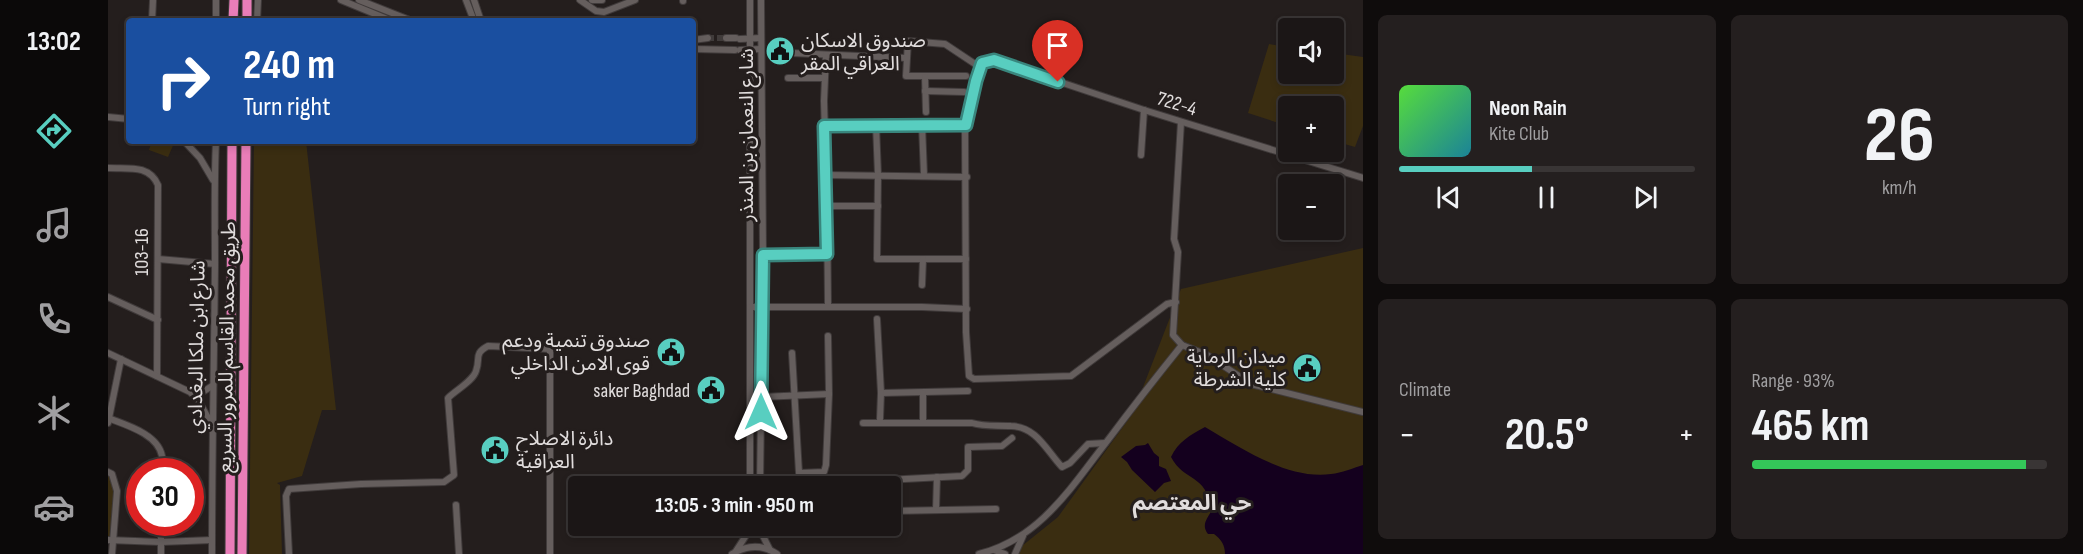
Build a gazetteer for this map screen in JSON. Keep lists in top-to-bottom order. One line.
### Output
{"streets":{"highway":["طريق محمد القاسم للمرور السريع"],"street":["722-4","شارع النعمان بن المنذر","103-16","شارع ابن ملكا البغدادي"]},"districts":["حي المعتصم"],"places":{"public building":["صندوق الاسكان العراقي المقر","صندوق تنمية ودعم قوى الامن الداخلي","ميدان الرماية كلية الشرطة","saker Baghdad","دائرة الاصلاح العراقية"]},"page":{"tabs":"13:02","tile":[["26","km/h"],"Climate",["Range · 93%","465 km"]],"map_buttons":["+","−"],"turn":["240 m","Turn right"],"song":["Neon Rain","Kite Club"],"heat":["−","20.5°","+"],"limit":"30","trip":"13:05 · 3 min · 950 m"}}
